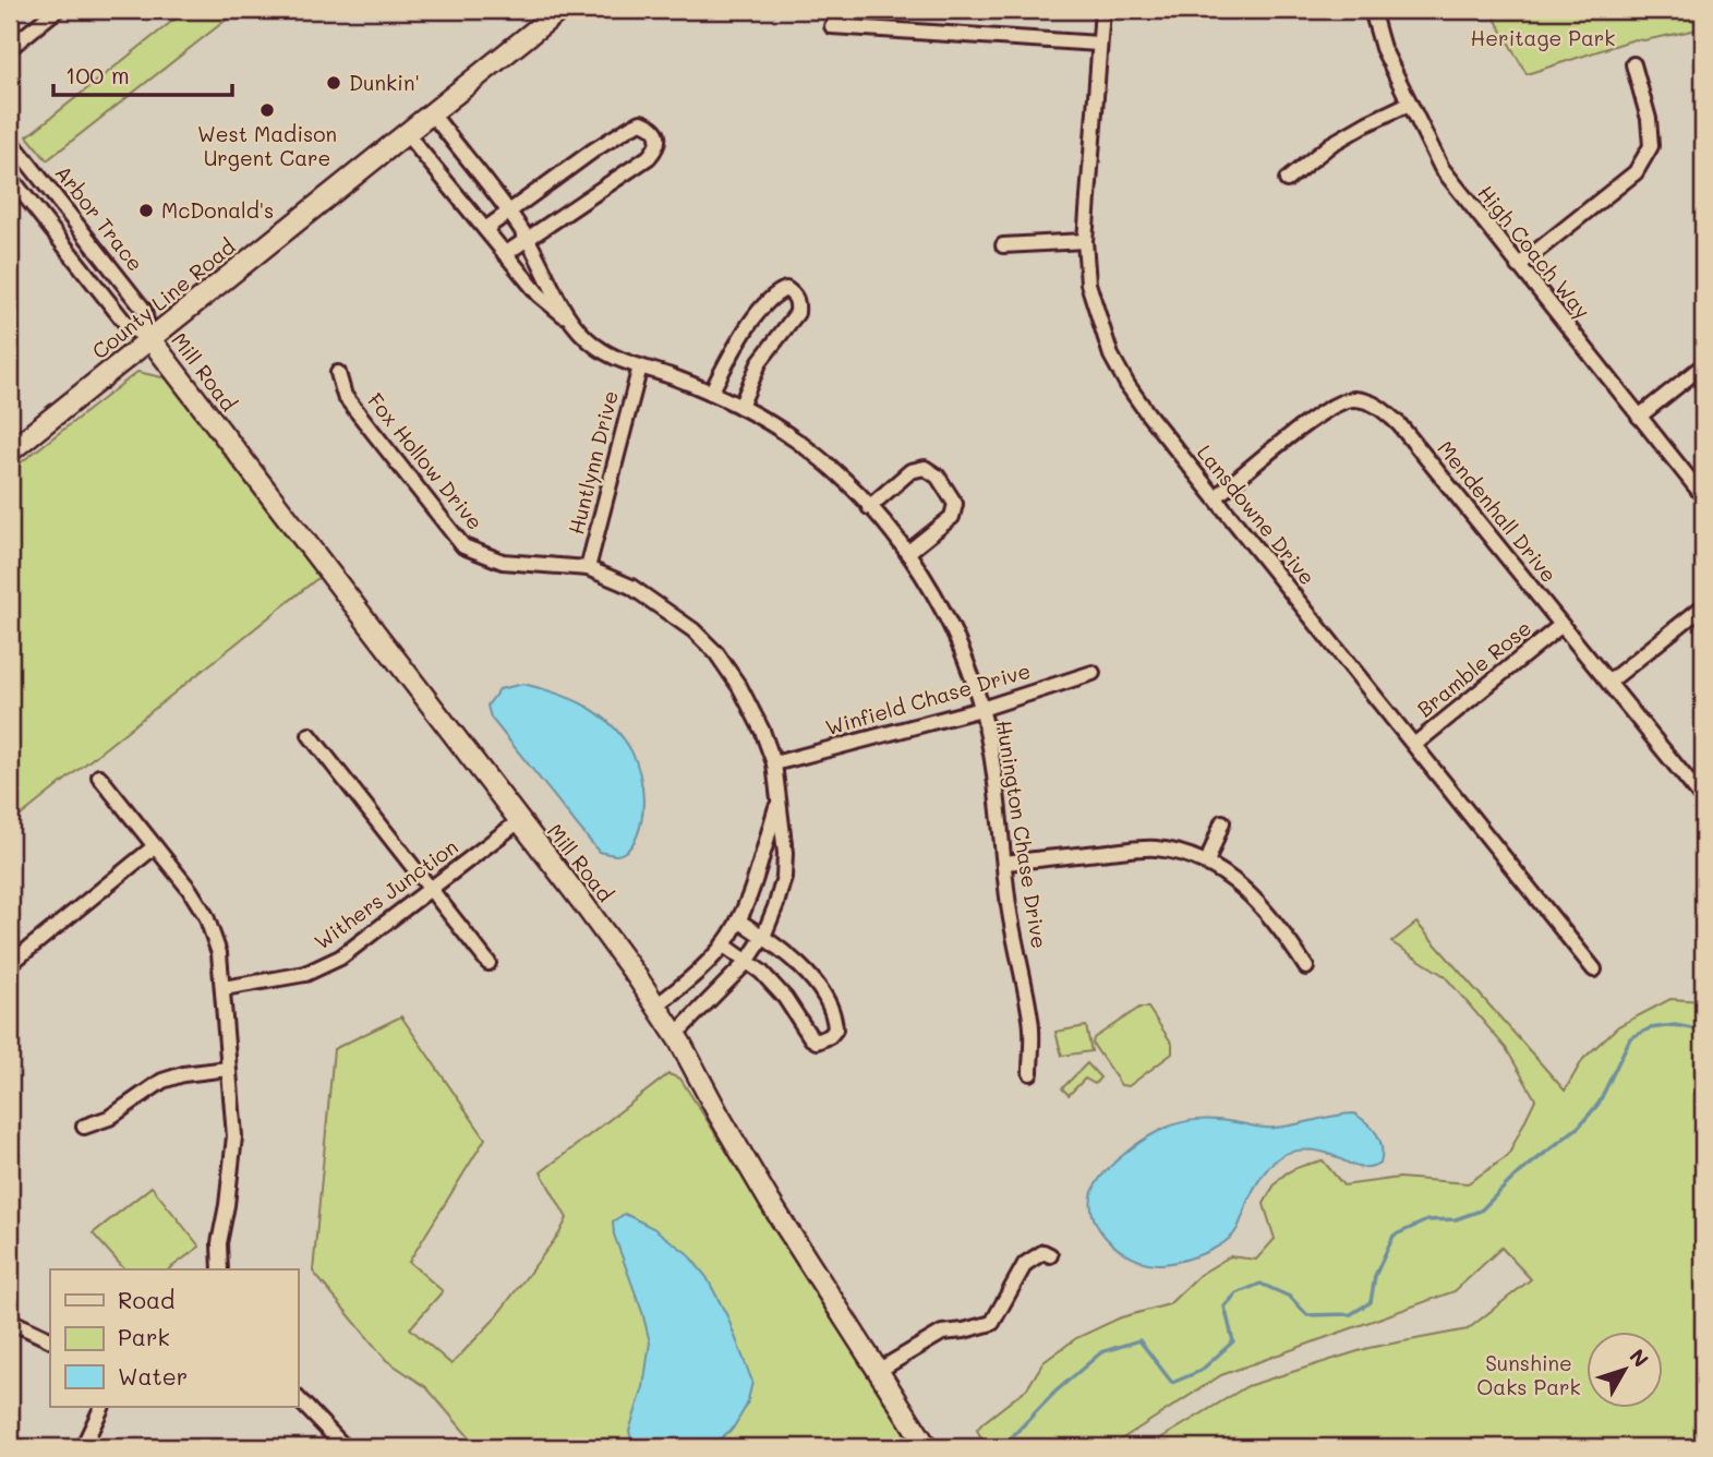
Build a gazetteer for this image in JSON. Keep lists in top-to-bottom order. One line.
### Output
{"streets":{"street":["Arbor Trace","High Coach Way","County Line Road","Mill Road","Fox Hollow Drive","Huntlynn Drive","Mendenhall Drive","Lansdowne Drive","Bramble Rose","Winfield Chase Drive","Hunington Chase Drive","Withers Junction"]},"crossings":[["Arbor Trace","County Line Road"],["Arbor Trace","Mill Road"],["County Line Road","Mill Road"],["County Line Road","Hunington Chase Drive"],["Mill Road","Fox Hollow Drive"],["Mill Road","Withers Junction"],["Fox Hollow Drive","Huntlynn Drive"],["Fox Hollow Drive","Winfield Chase Drive"],["Huntlynn Drive","Hunington Chase Drive"],["Mendenhall Drive","Lansdowne Drive"],["Mendenhall Drive","Bramble Rose"],["Lansdowne Drive","Bramble Rose"],["Winfield Chase Drive","Hunington Chase Drive"]],"parks":["Heritage Park","Sunshine Oaks Park"],"places":["Dunkin'","West Madison Urgent Care","McDonald's"],"legend":["Road","Park","Water"],"scale_bar":"100 m","north":"top right"}
